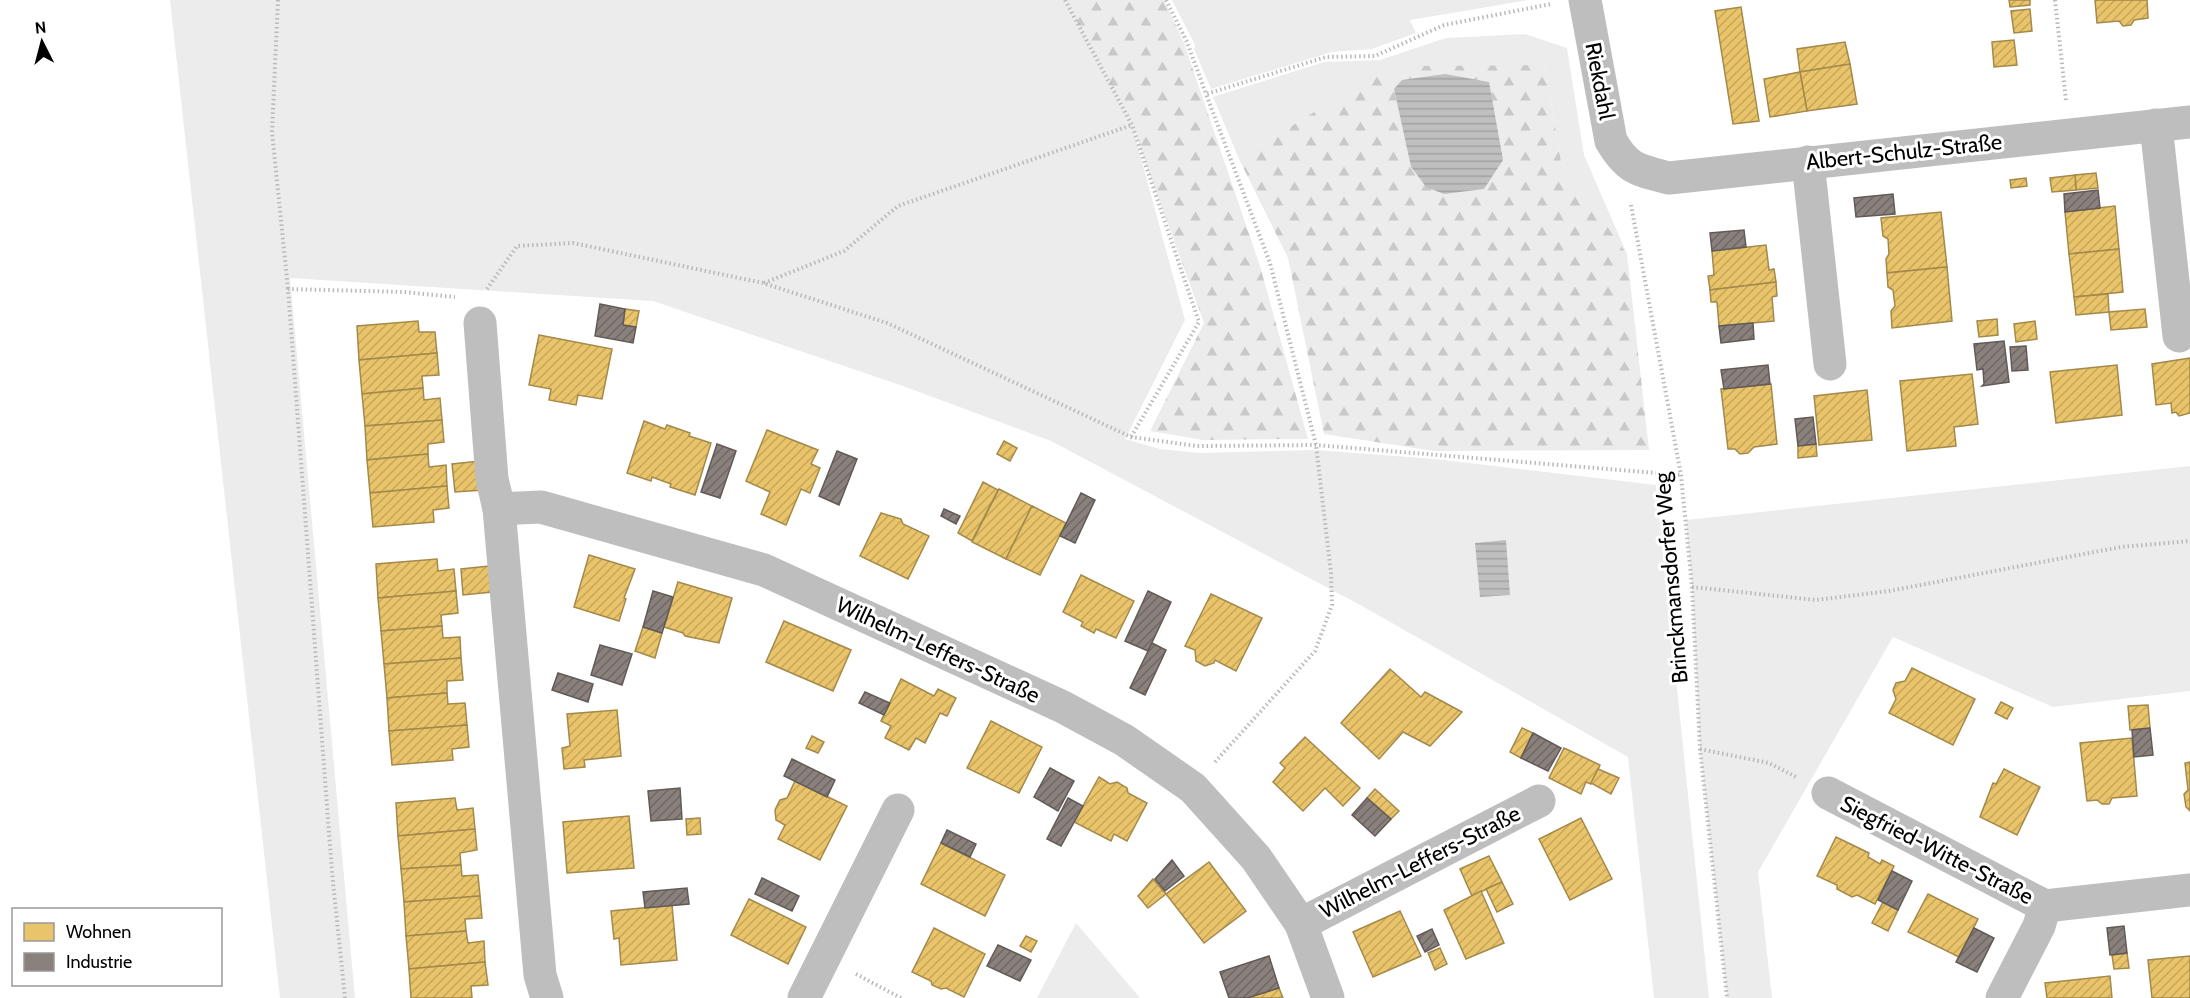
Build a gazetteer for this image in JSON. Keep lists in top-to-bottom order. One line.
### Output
{"streets":{"street":["Riekdahl","Albert-Schulz-Straße","Wilhelm-Leffers-Straße","Siegfried-Witte-Straße"],"path":["Brinckmansdorfer Weg"]},"crossings":[["Riekdahl","Albert-Schulz-Straße"],["Riekdahl","Brinckmansdorfer Weg"],["Albert-Schulz-Straße","Brinckmansdorfer Weg"]],"legend":["Wohnen","Industrie"],"north":"top"}
